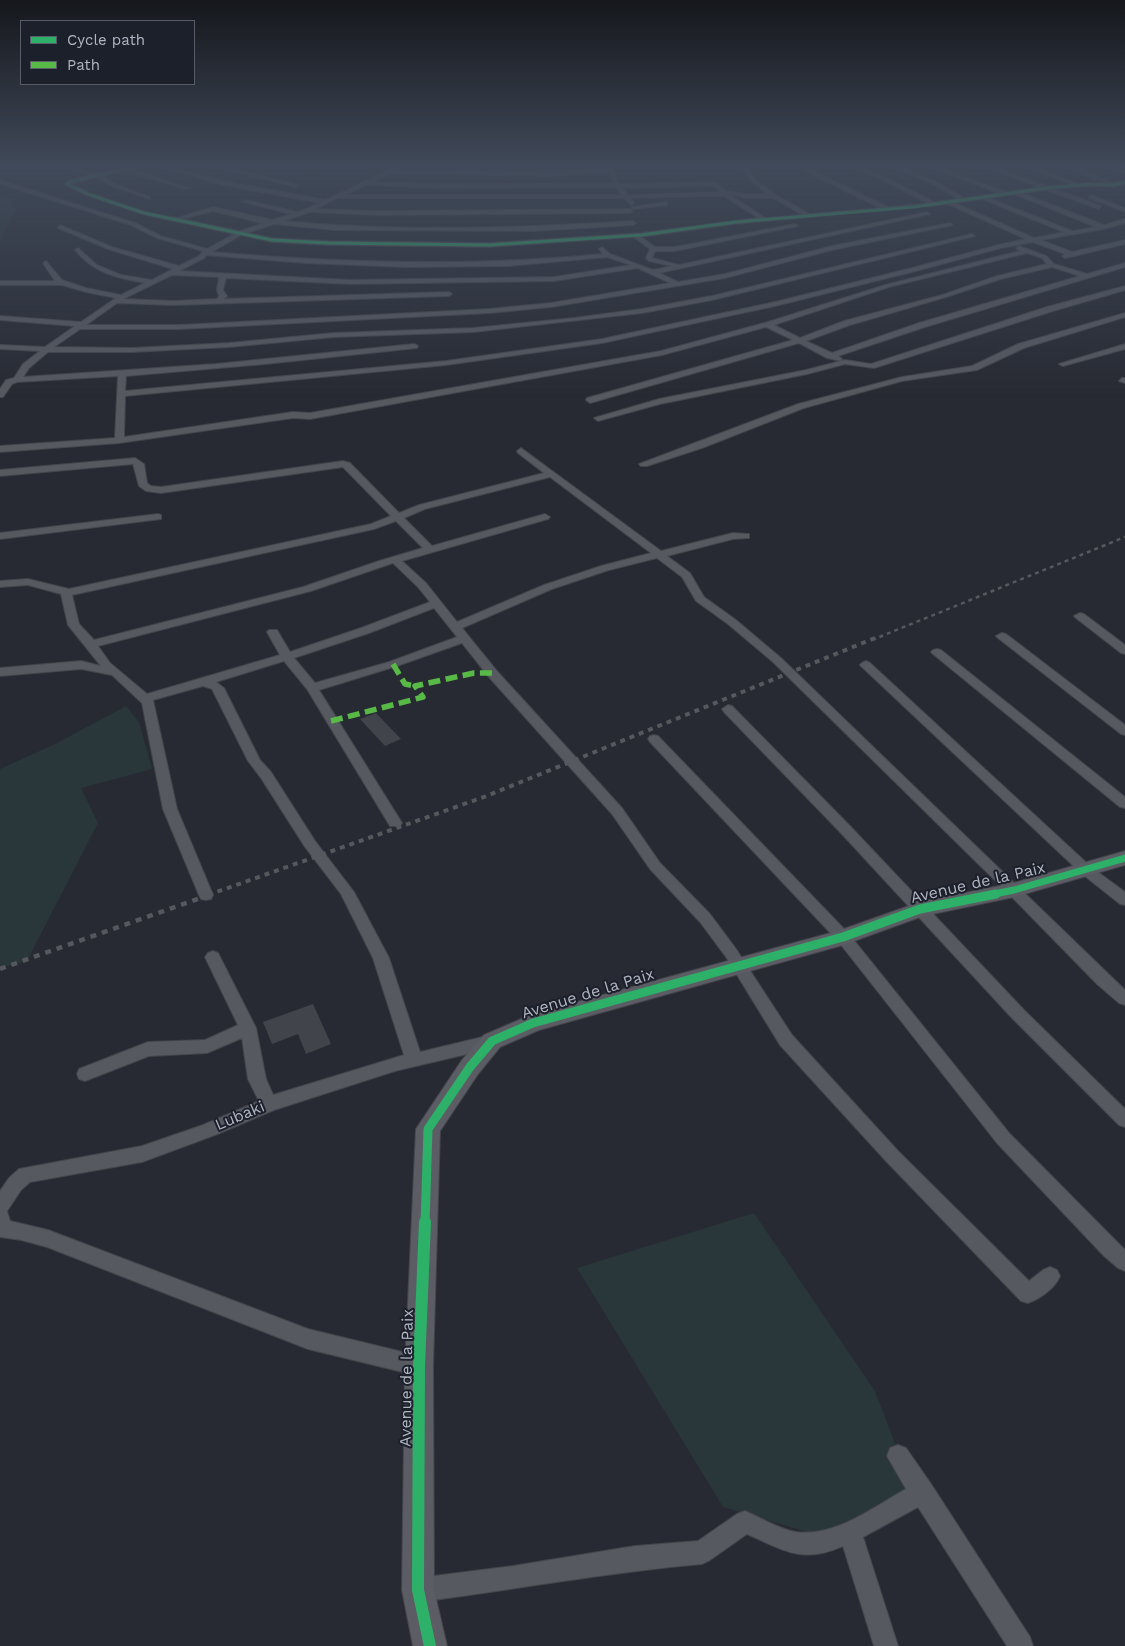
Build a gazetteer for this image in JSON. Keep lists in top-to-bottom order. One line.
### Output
{"streets":{"street":["Avenue de la Paix","Lubaki"]},"crossings":[["Avenue de la Paix","Lubaki"]],"legend":["Cycle path","Path"]}
